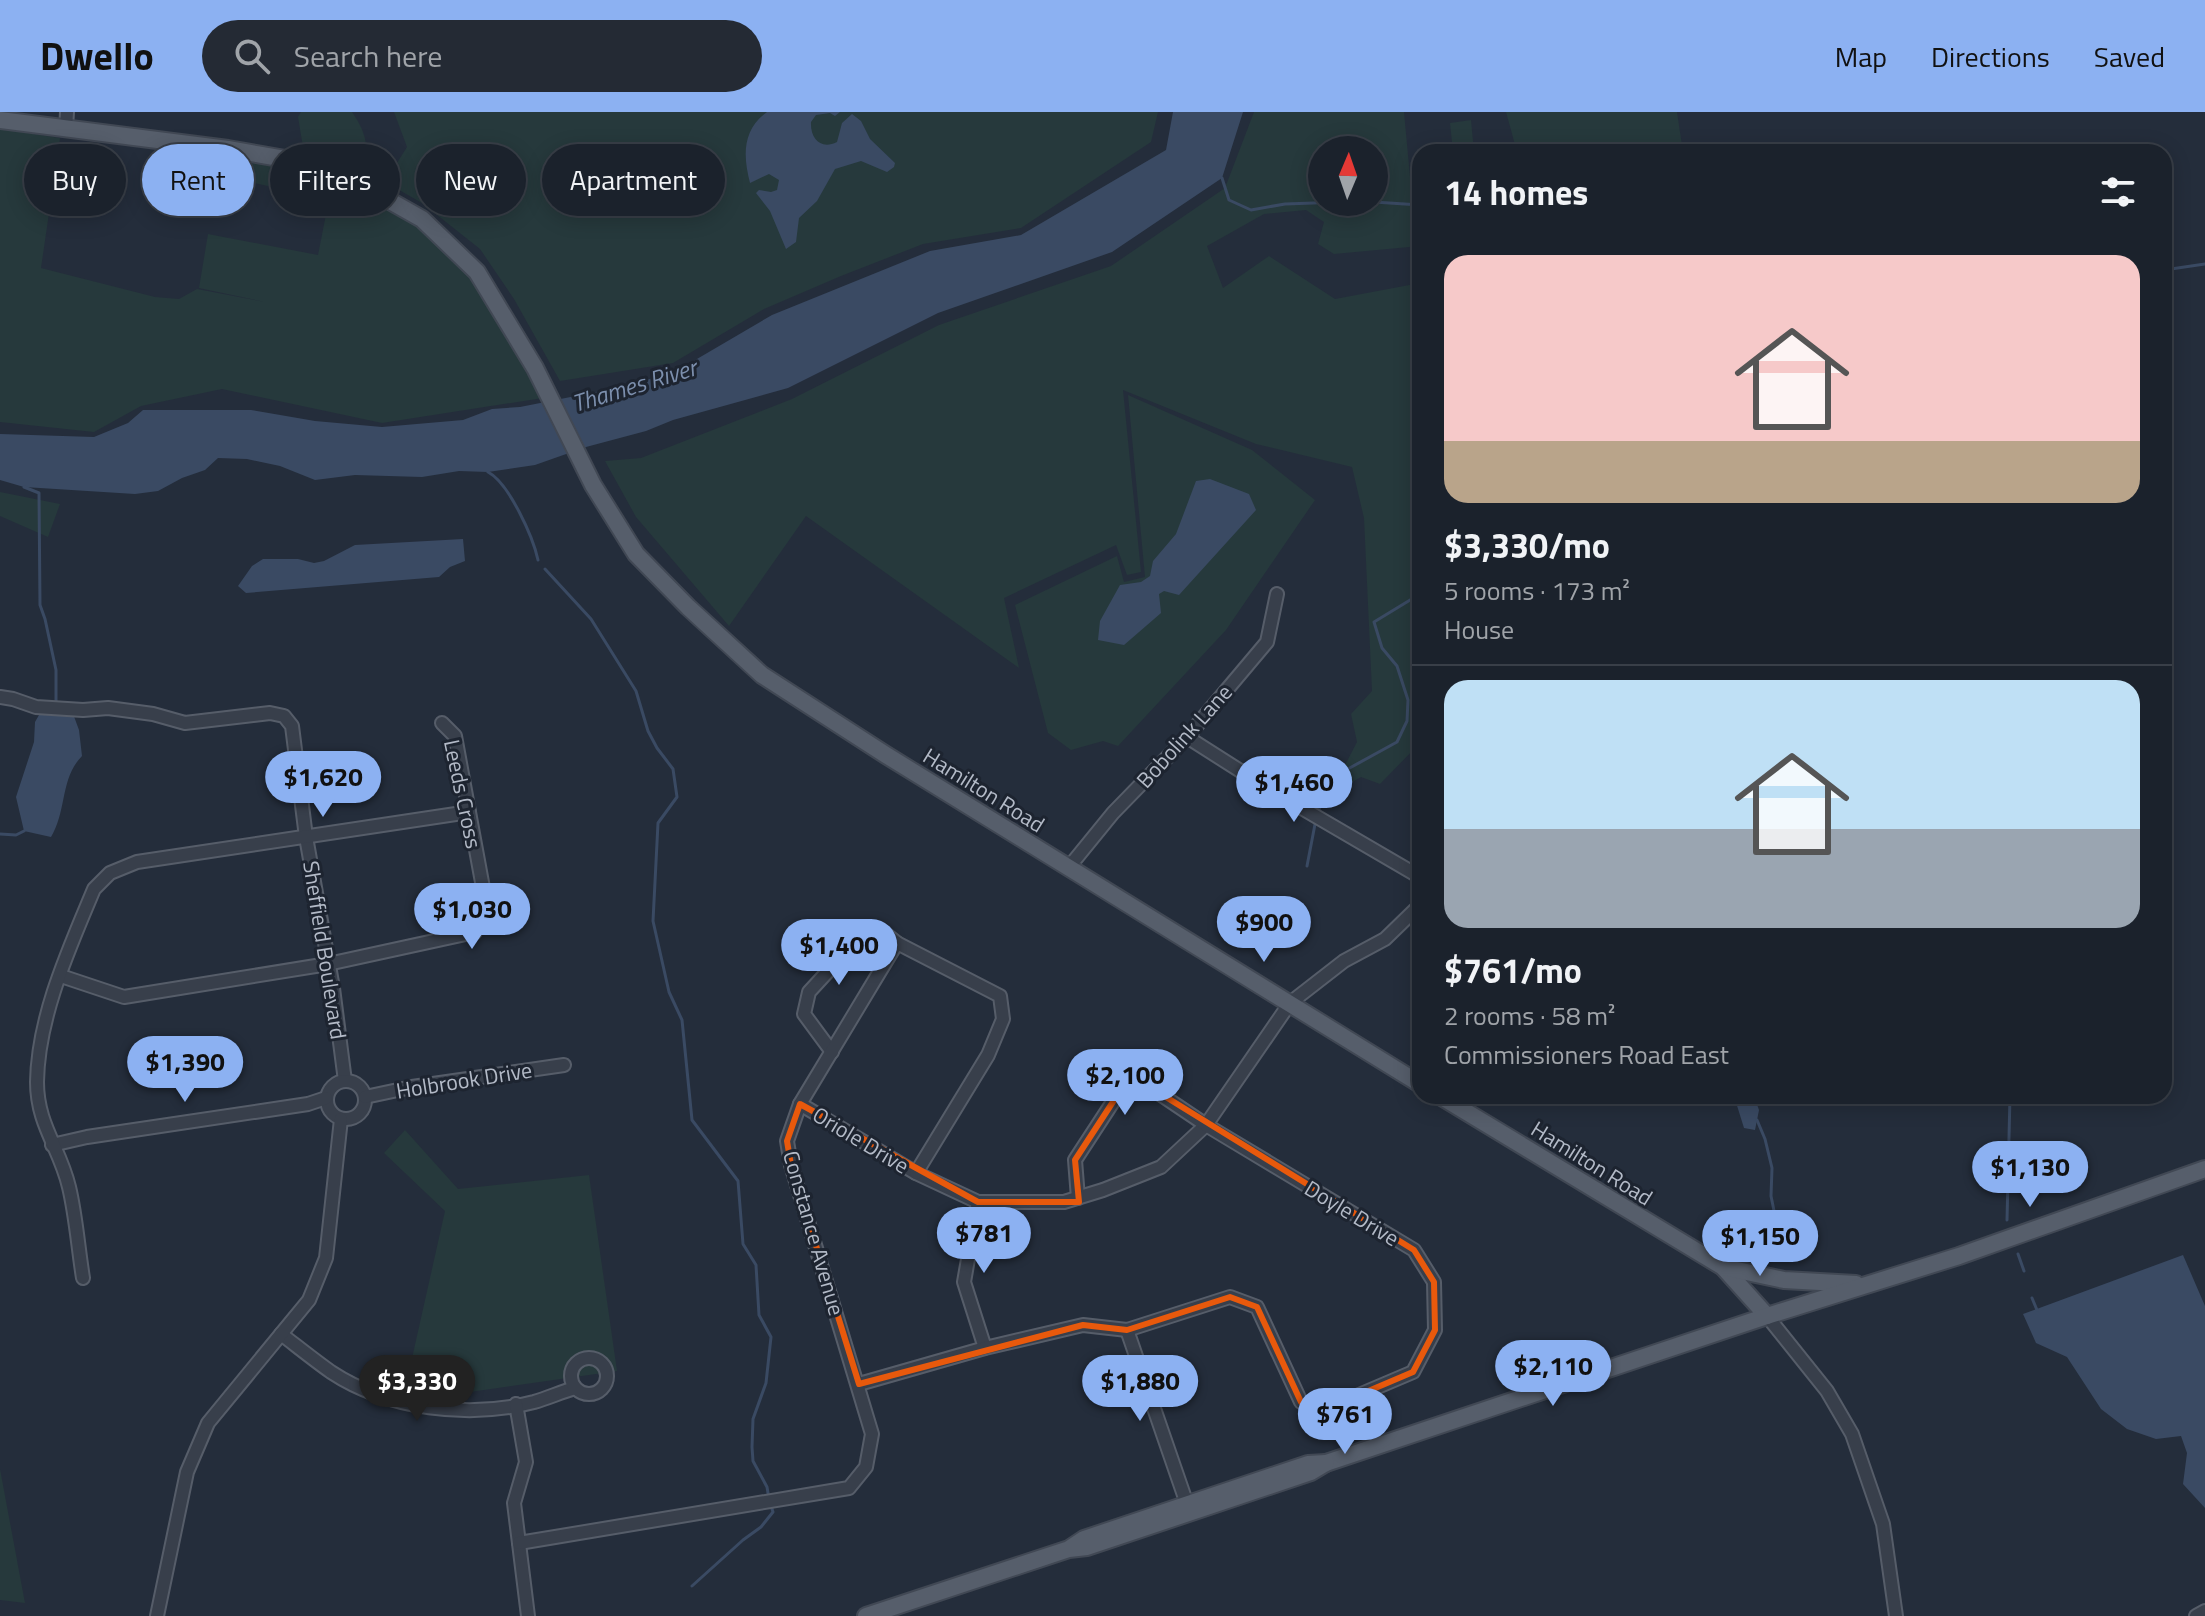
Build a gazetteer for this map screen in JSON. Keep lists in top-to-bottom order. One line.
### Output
{"streets":{"main road":["Hamilton Road"],"street":["Bobolink Lane","Leeds Cross","Sheffield Boulevard","Holbrook Drive","Oriole Drive","Doyle Drive","Constance Avenue"]},"crossings":[["Bobolink Lane","Hamilton Road"],["Hamilton Road","Oriole Drive"],["Leeds Cross","Sheffield Boulevard"],["Sheffield Boulevard","Holbrook Drive"],["Oriole Drive","Doyle Drive"],["Oriole Drive","Constance Avenue"],["Doyle Drive","Constance Avenue"]],"water":["Thames River"],"north":"top","page":{"header":"Dwello","search":"Search here","nav":["Map","Directions","Saved"],"chip":["Buy","Rent","Filters","New","Apartment"],"heading":"14 homes","list":[{"name":"$3,330/mo","note":"5 rooms · 173 m² · House"},{"name":"$761/mo","note":"2 rooms · 58 m² · Commissioners Road East"}],"price":["$1,620","$1,460","$1,030","$900","$1,400","$1,390","$2,100","$1,130","$781","$1,150","$2,110","$3,330","$1,880","$761"]}}
